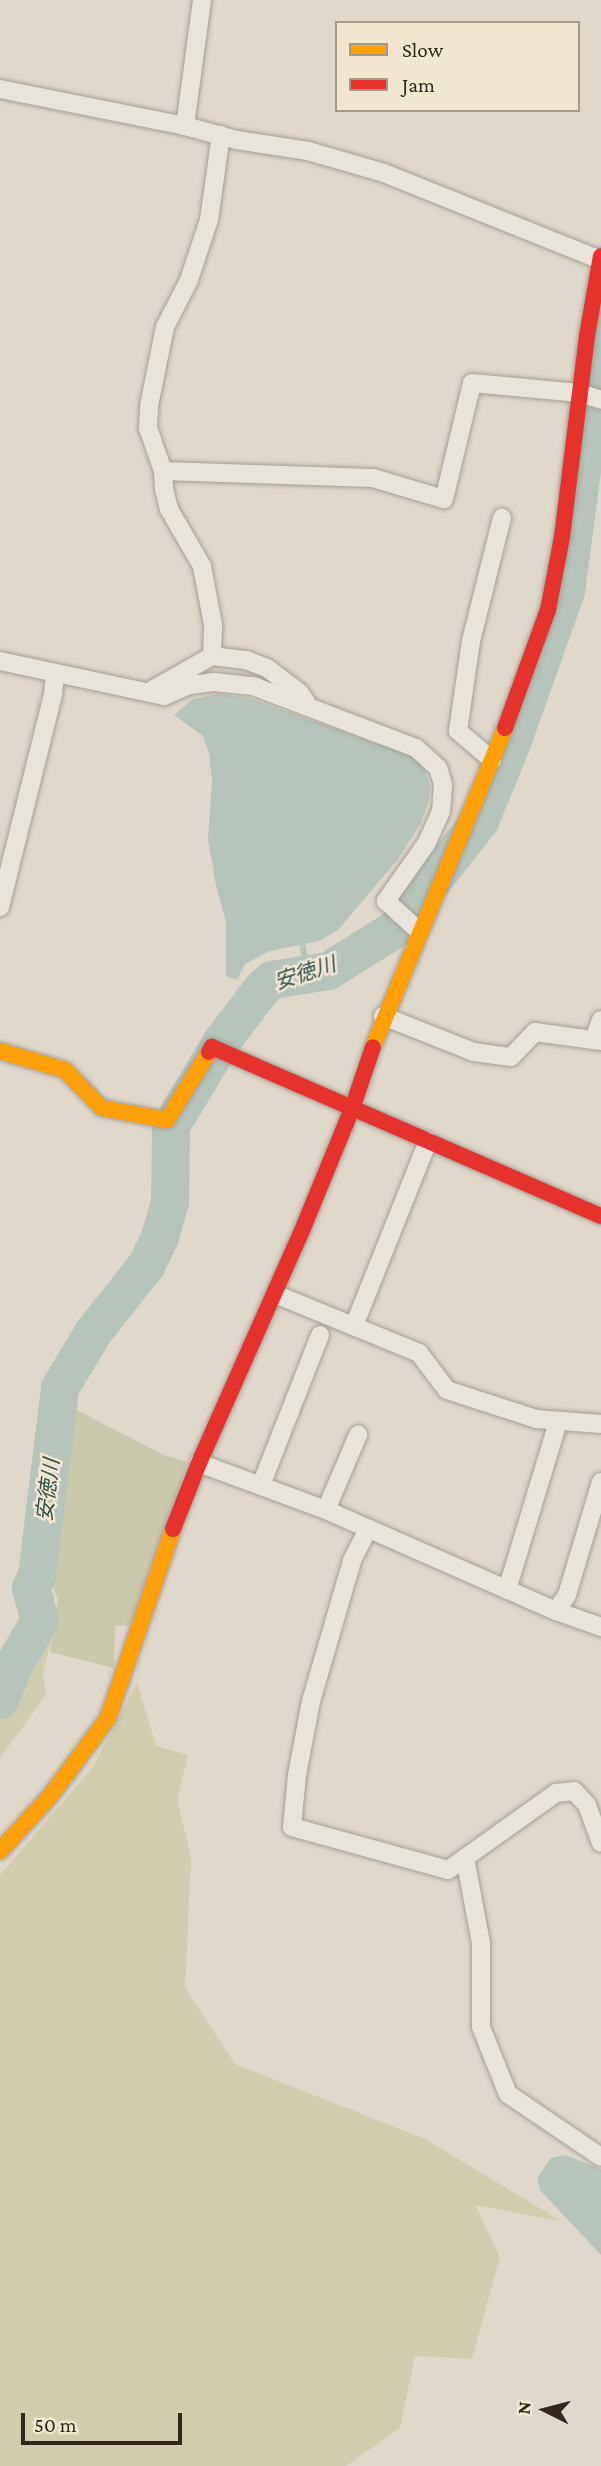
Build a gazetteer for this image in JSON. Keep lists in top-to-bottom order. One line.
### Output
{"water":["安徳川"],"legend":["Slow","Jam"],"scale_bar":"50 m","north":"left"}
